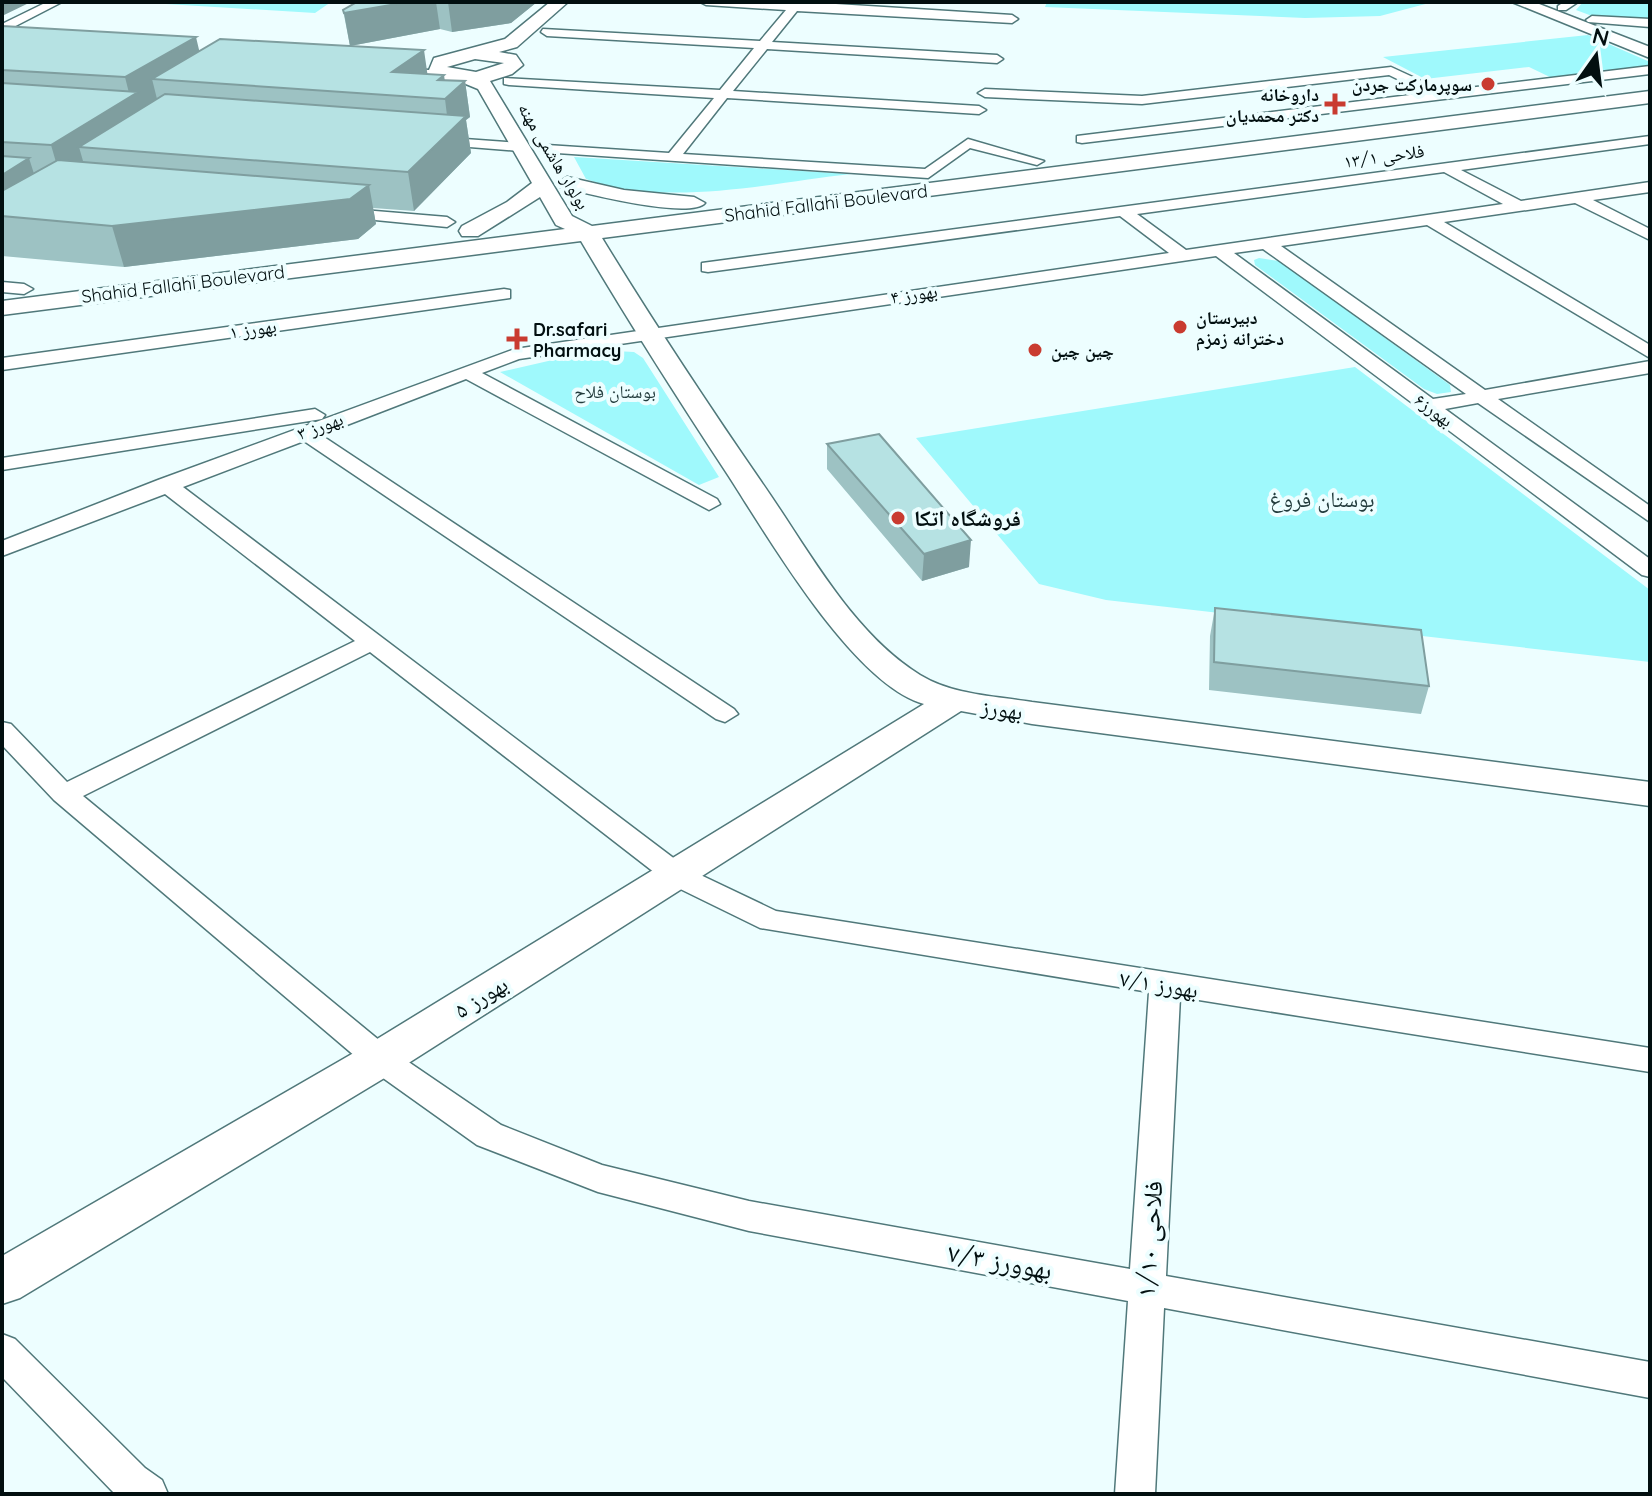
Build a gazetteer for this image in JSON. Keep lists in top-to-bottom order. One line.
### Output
{"streets":{"street":["بولوار هاشمی مهنه","فلاحی ۱۳/۱","Shahid Fallahi Boulevard","بهورز ۴","بهورز ۱","بهورز۶","بهورز ۳","بهورز","بهورز ۷/۱","بهورز ۵","فلاحی ۱/۱۰","بهوورز ۷/۳"]},"crossings":[["بولوار هاشمی مهنه","Shahid Fallahi Boulevard"],["بولوار هاشمی مهنه","بهورز"],["Shahid Fallahi Boulevard","بهورز"],["بهورز ۴","بهورز۶"],["بهورز ۴","بهورز ۳"],["بهورز ۴","بهورز"],["بهورز ۳","بهورز"],["بهورز ۳","بهورز ۷/۱"],["بهورز","بهورز ۵"],["بهورز ۷/۱","بهورز ۵"],["بهورز ۷/۱","فلاحی ۱/۱۰"],["بهورز ۵","بهوورز ۷/۳"],["فلاحی ۱/۱۰","بهوورز ۷/۳"]],"parks":["بوستان فلاح","بوستان فروغ"],"places":{"other":["سوپرمارکت جردن","دبیرستان دخترانه زمزم","چین چین","فروشگاه اتکا"],"health":["داروخانه دکتر محمدیان","Dr.safari Pharmacy"]},"north":"top"}
